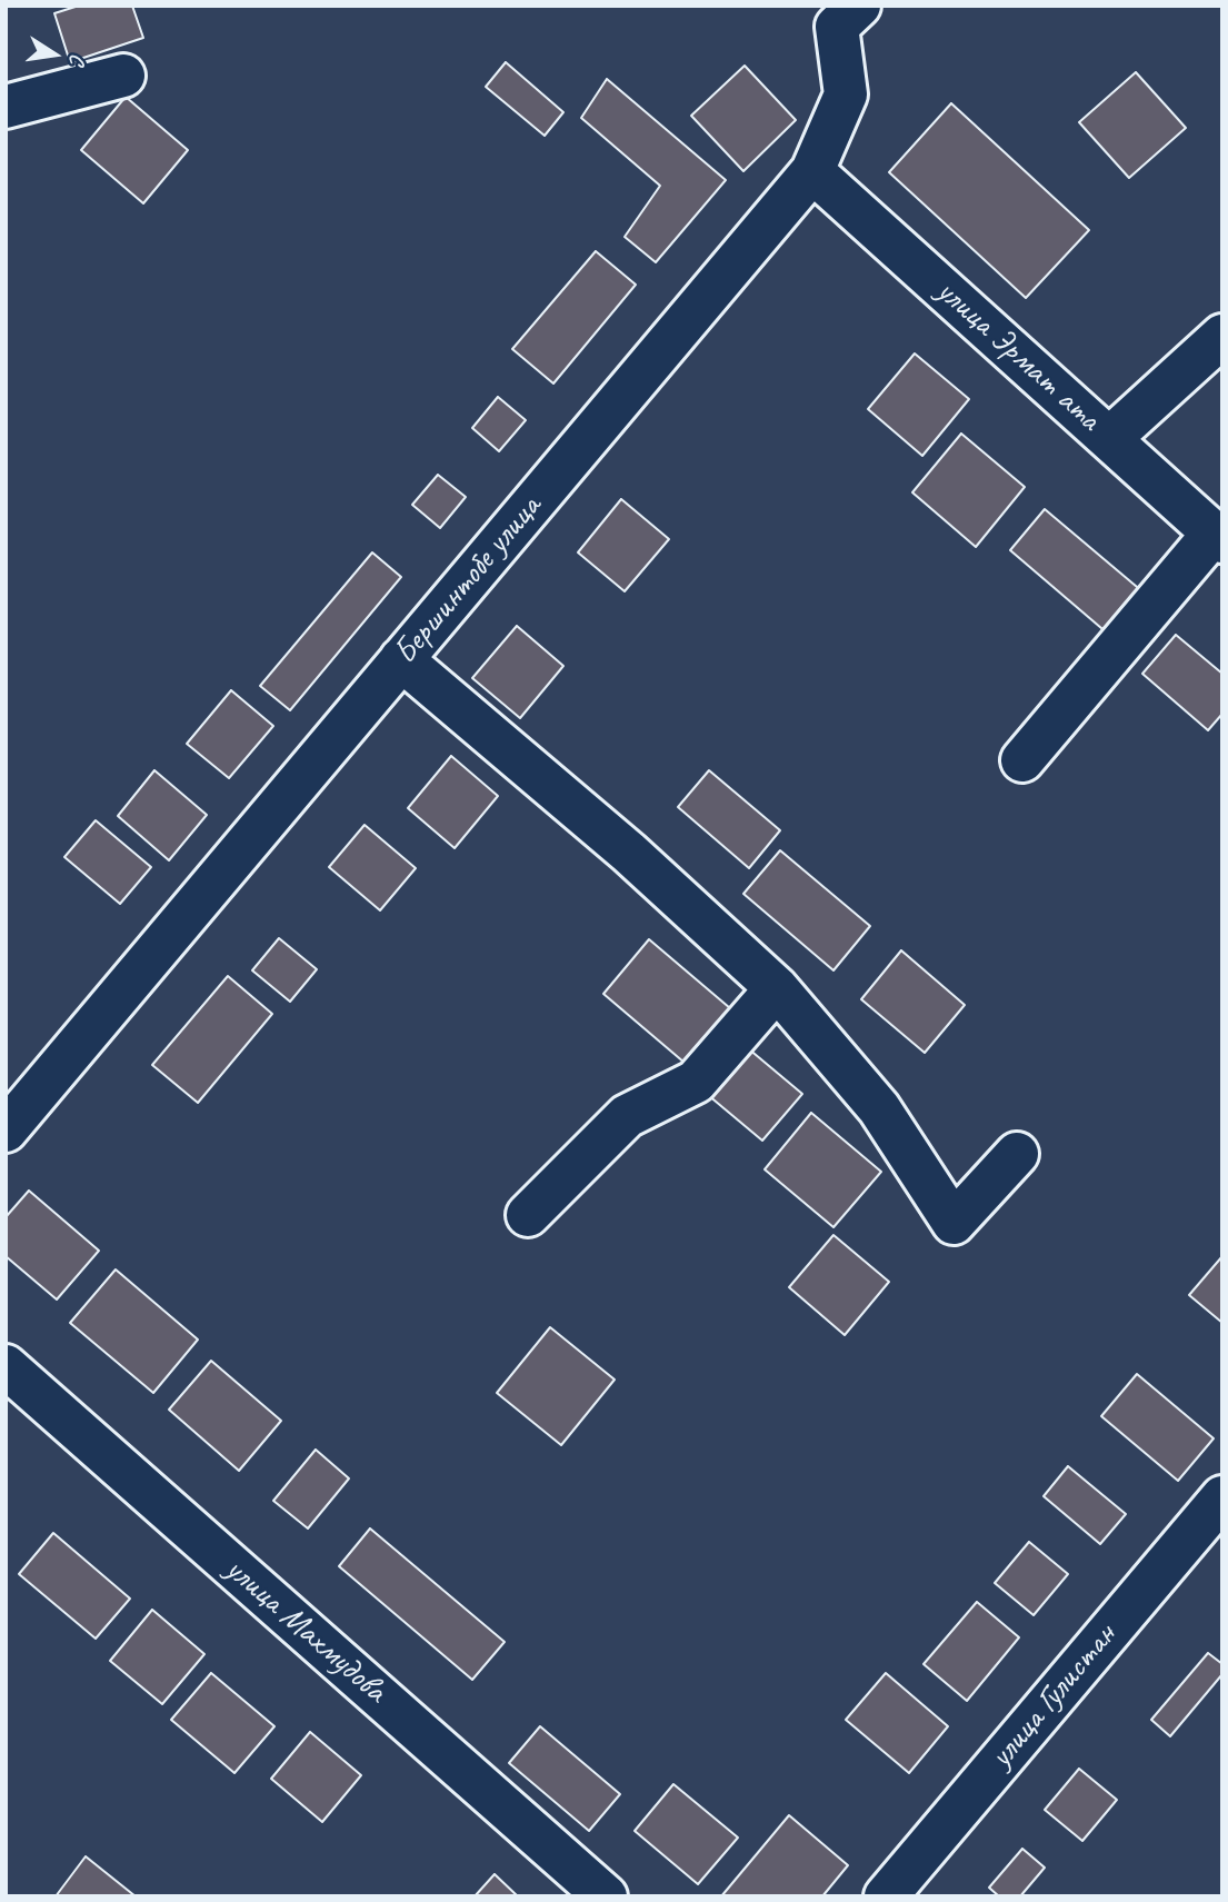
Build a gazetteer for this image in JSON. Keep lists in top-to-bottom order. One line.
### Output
{"streets":{"street":["улица Эрмат ата","Бершинтобе улица","улица Махмудова","улица Гулистан"]},"crossings":[["улица Эрмат ата","Бершинтобе улица"]],"north":"right"}
